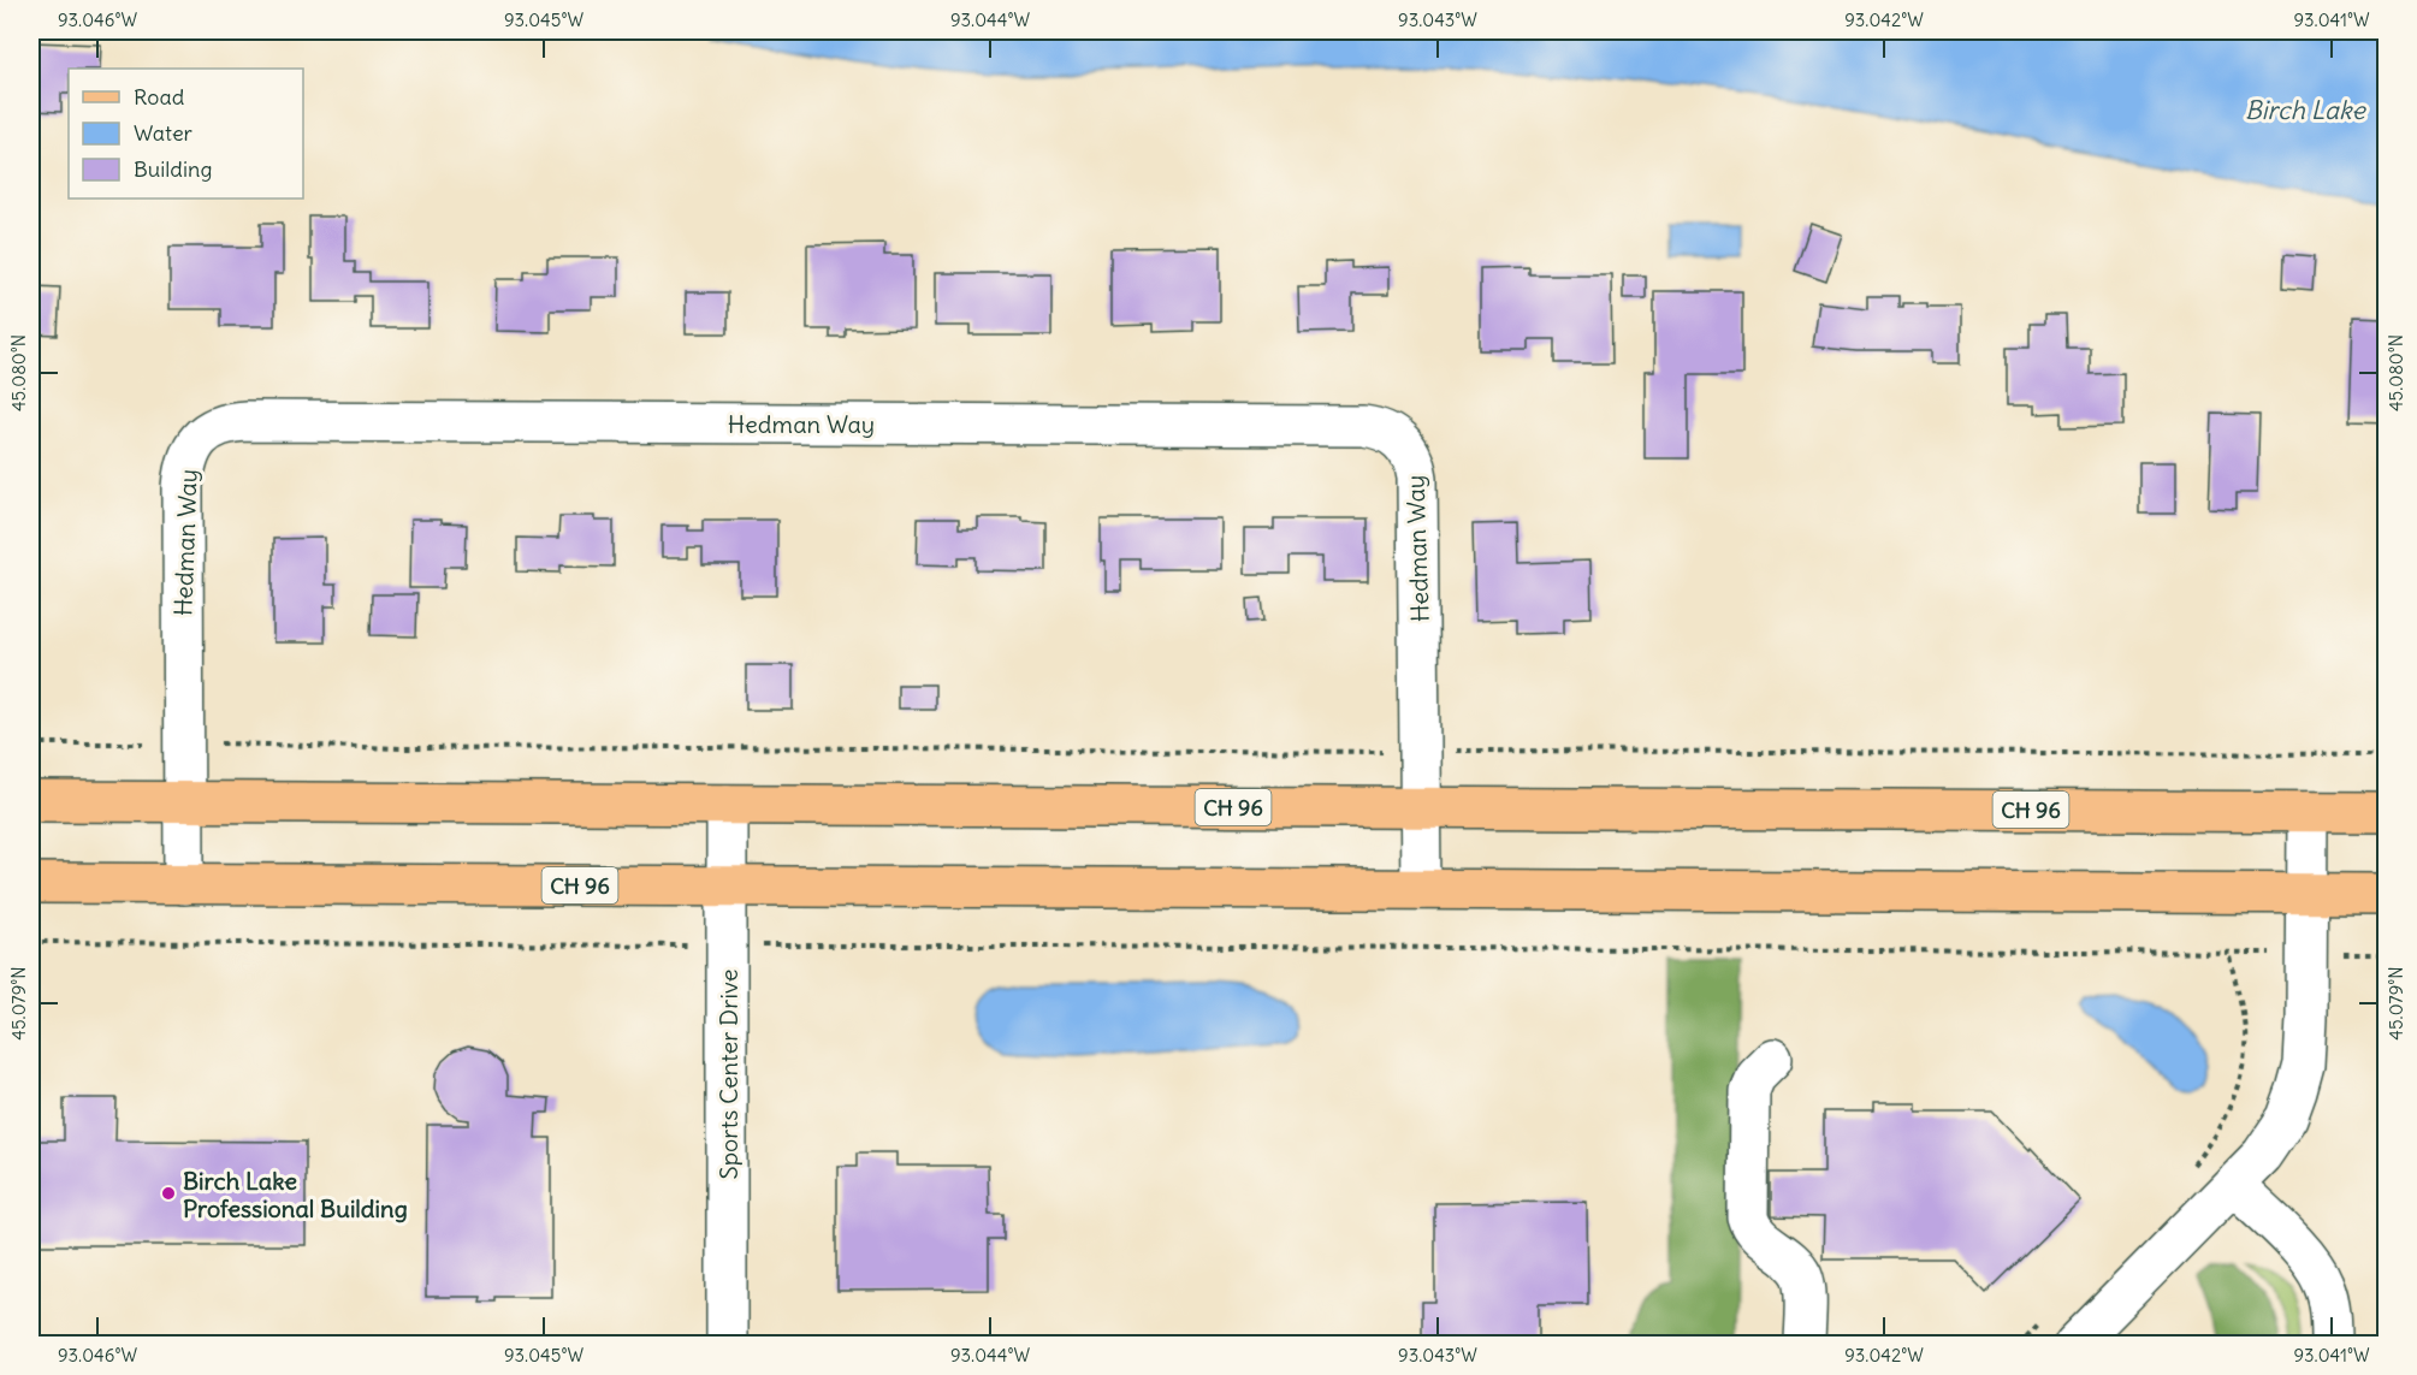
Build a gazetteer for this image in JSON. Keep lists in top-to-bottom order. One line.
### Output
{"streets":{"main road":["CH 96"],"street":["Hedman Way","Sports Center Drive"]},"crossings":[["Hedman Way","CH 96"],["CH 96","Sports Center Drive"]],"water":["Birch Lake"],"places":["Birch Lake Professional Building"],"legend":["Road","Water","Building"],"coordinates":["93.046°W","93.045°W","93.044°W","93.043°W","93.042°W","93.041°W","45.080°N","45.079°N"]}
